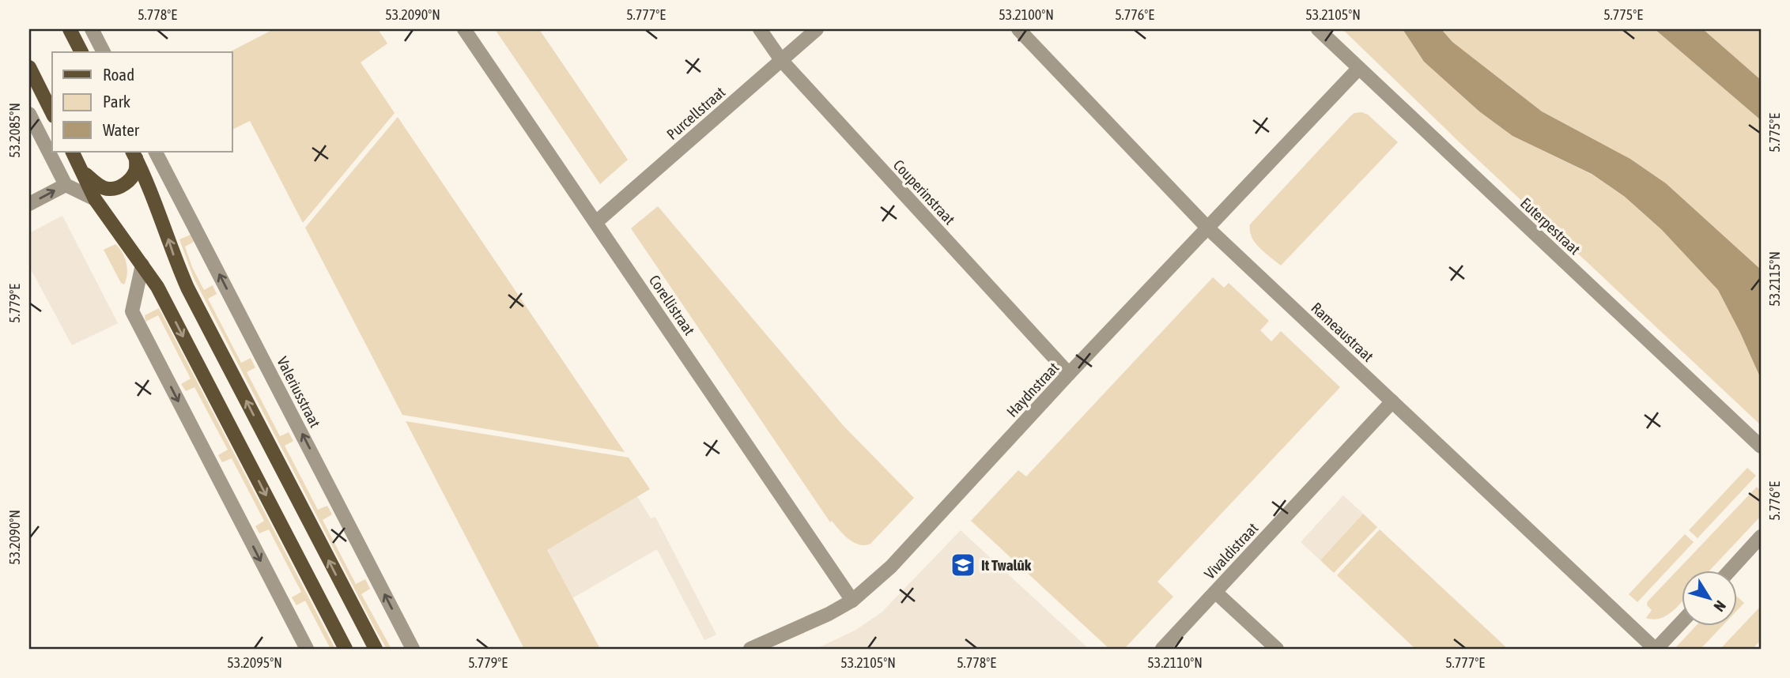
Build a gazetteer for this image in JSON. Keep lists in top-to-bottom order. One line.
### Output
{"streets":{"street":["Purcellstraat","Couperinstraat","Euterpestraat","Corellistraat","Rameaustraat","Haydnstraat","Valeriusstraat","Vivaldistraat"]},"crossings":[["Purcellstraat","Couperinstraat"],["Purcellstraat","Corellistraat"],["Couperinstraat","Haydnstraat"],["Euterpestraat","Haydnstraat"],["Corellistraat","Haydnstraat"],["Rameaustraat","Haydnstraat"],["Rameaustraat","Vivaldistraat"]],"places":{"school or university":["It Twalûk"]},"legend":["Road","Park","Water"],"north":"bottom right","coordinates":["5.778°E","53.2090°N","5.777°E","53.2100°N","5.776°E","53.2105°N","5.775°E","53.2085°N","53.2115°N","5.779°E","53.2095°N","53.2110°N"]}
